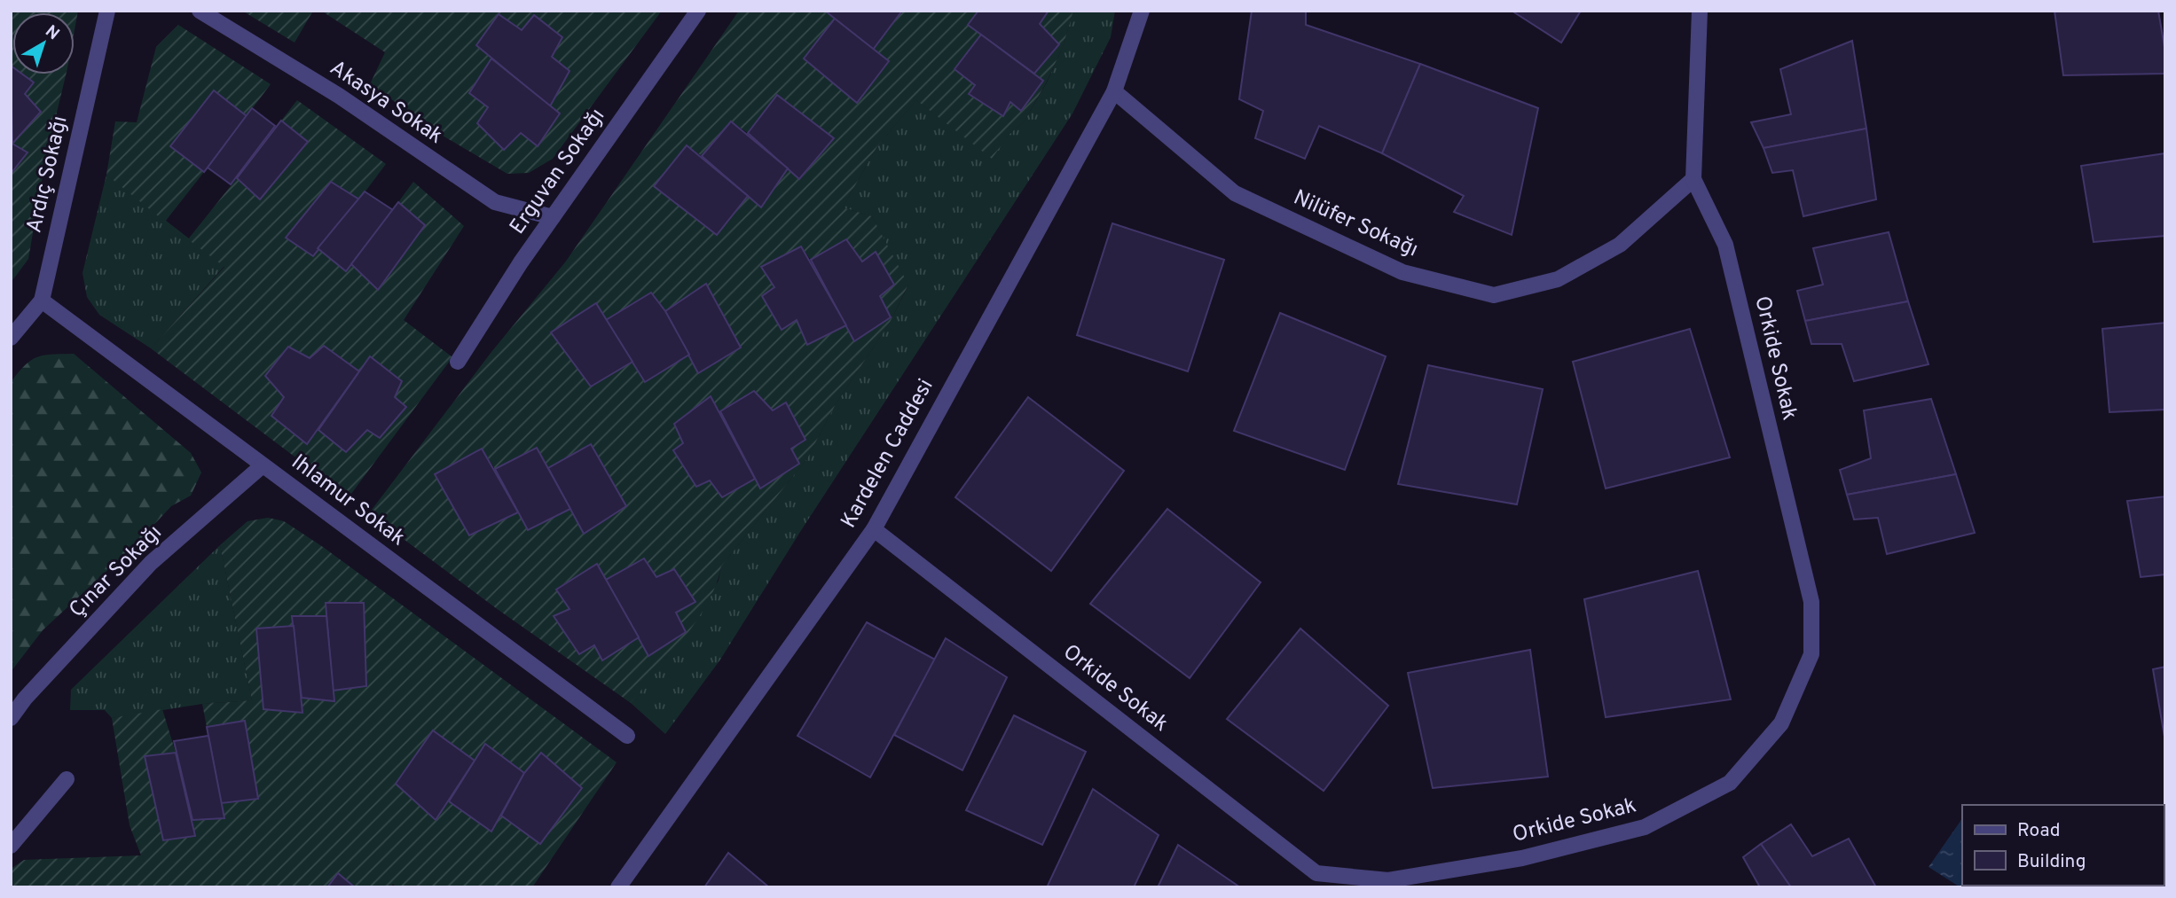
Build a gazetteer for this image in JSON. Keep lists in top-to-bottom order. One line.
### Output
{"streets":{"street":["Akasya Sokak","Erguvan Sokağı","Ardıç Sokağı","Nilüfer Sokağı","Orkide Sokak","Kardelen Caddesi","Ihlamur Sokak","Çınar Sokağı"]},"crossings":[["Akasya Sokak","Erguvan Sokağı"],["Ardıç Sokağı","Ihlamur Sokak"],["Nilüfer Sokağı","Orkide Sokak"],["Nilüfer Sokağı","Kardelen Caddesi"],["Orkide Sokak","Kardelen Caddesi"],["Ihlamur Sokak","Çınar Sokağı"]],"legend":["Road","Building"],"north":"top right"}
